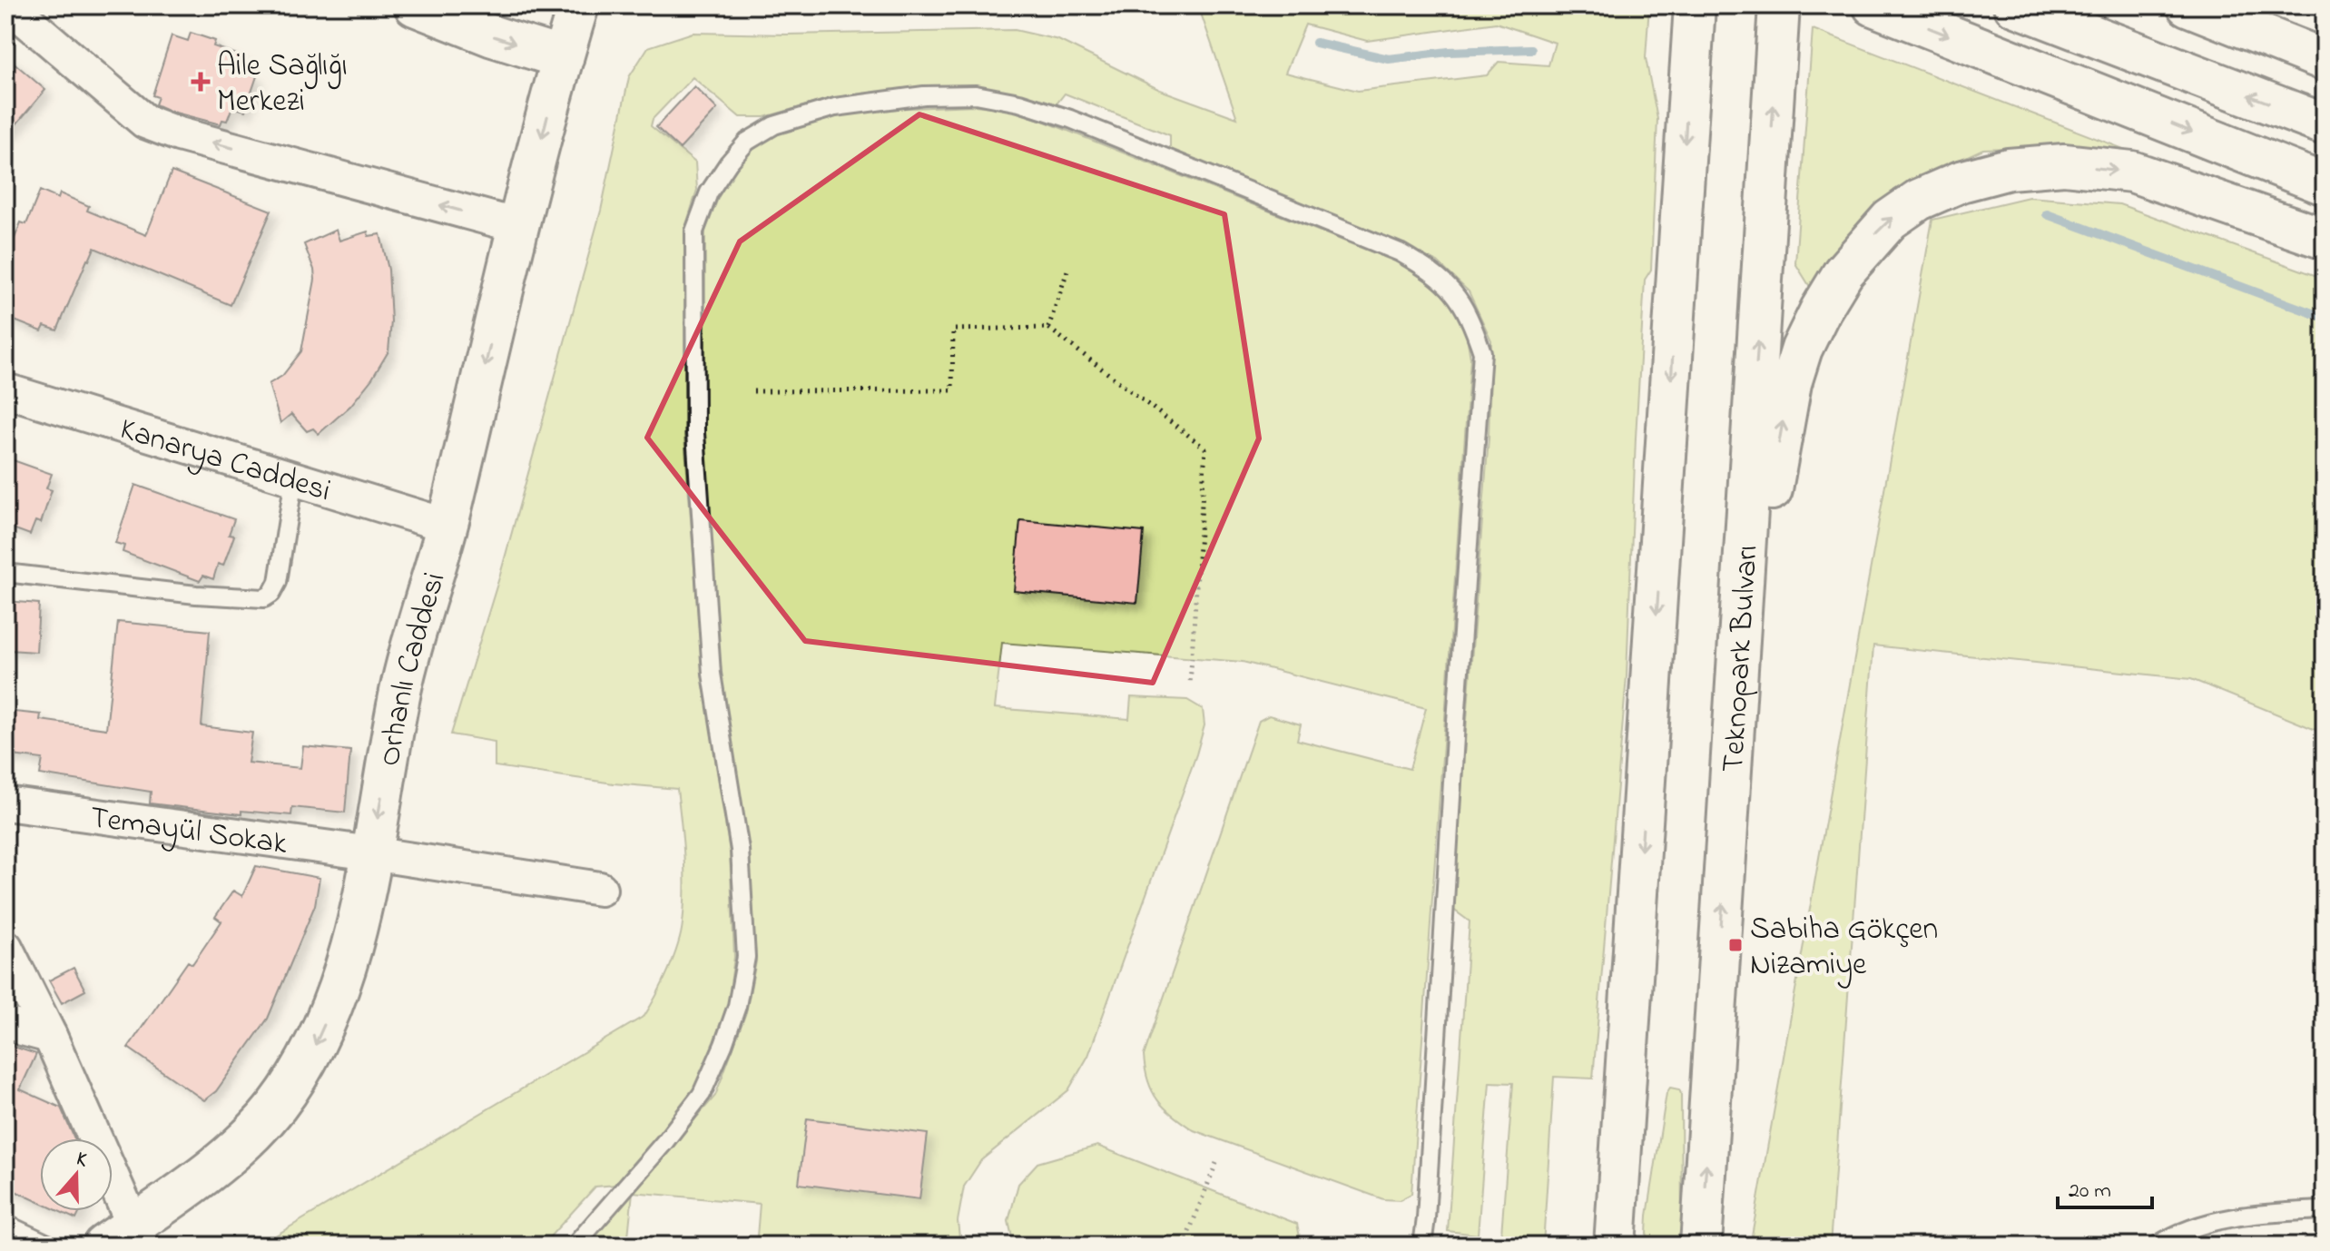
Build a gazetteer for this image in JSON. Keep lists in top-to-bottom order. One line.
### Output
{"streets":{"main road":["Teknopark Bulvarı","Orhanlı Caddesi"],"street":["Kanarya Caddesi","Temayül Sokak"]},"crossings":[["Kanarya Caddesi","Orhanlı Caddesi"],["Orhanlı Caddesi","Temayül Sokak"]],"one_way":["Orhanlı Caddesi"],"places":{"health":["Aile Sağlığı Merkezi"],"transit":["Sabiha Gökçen Nizamiye"]},"scale_bar":"20 m","north":"top"}
